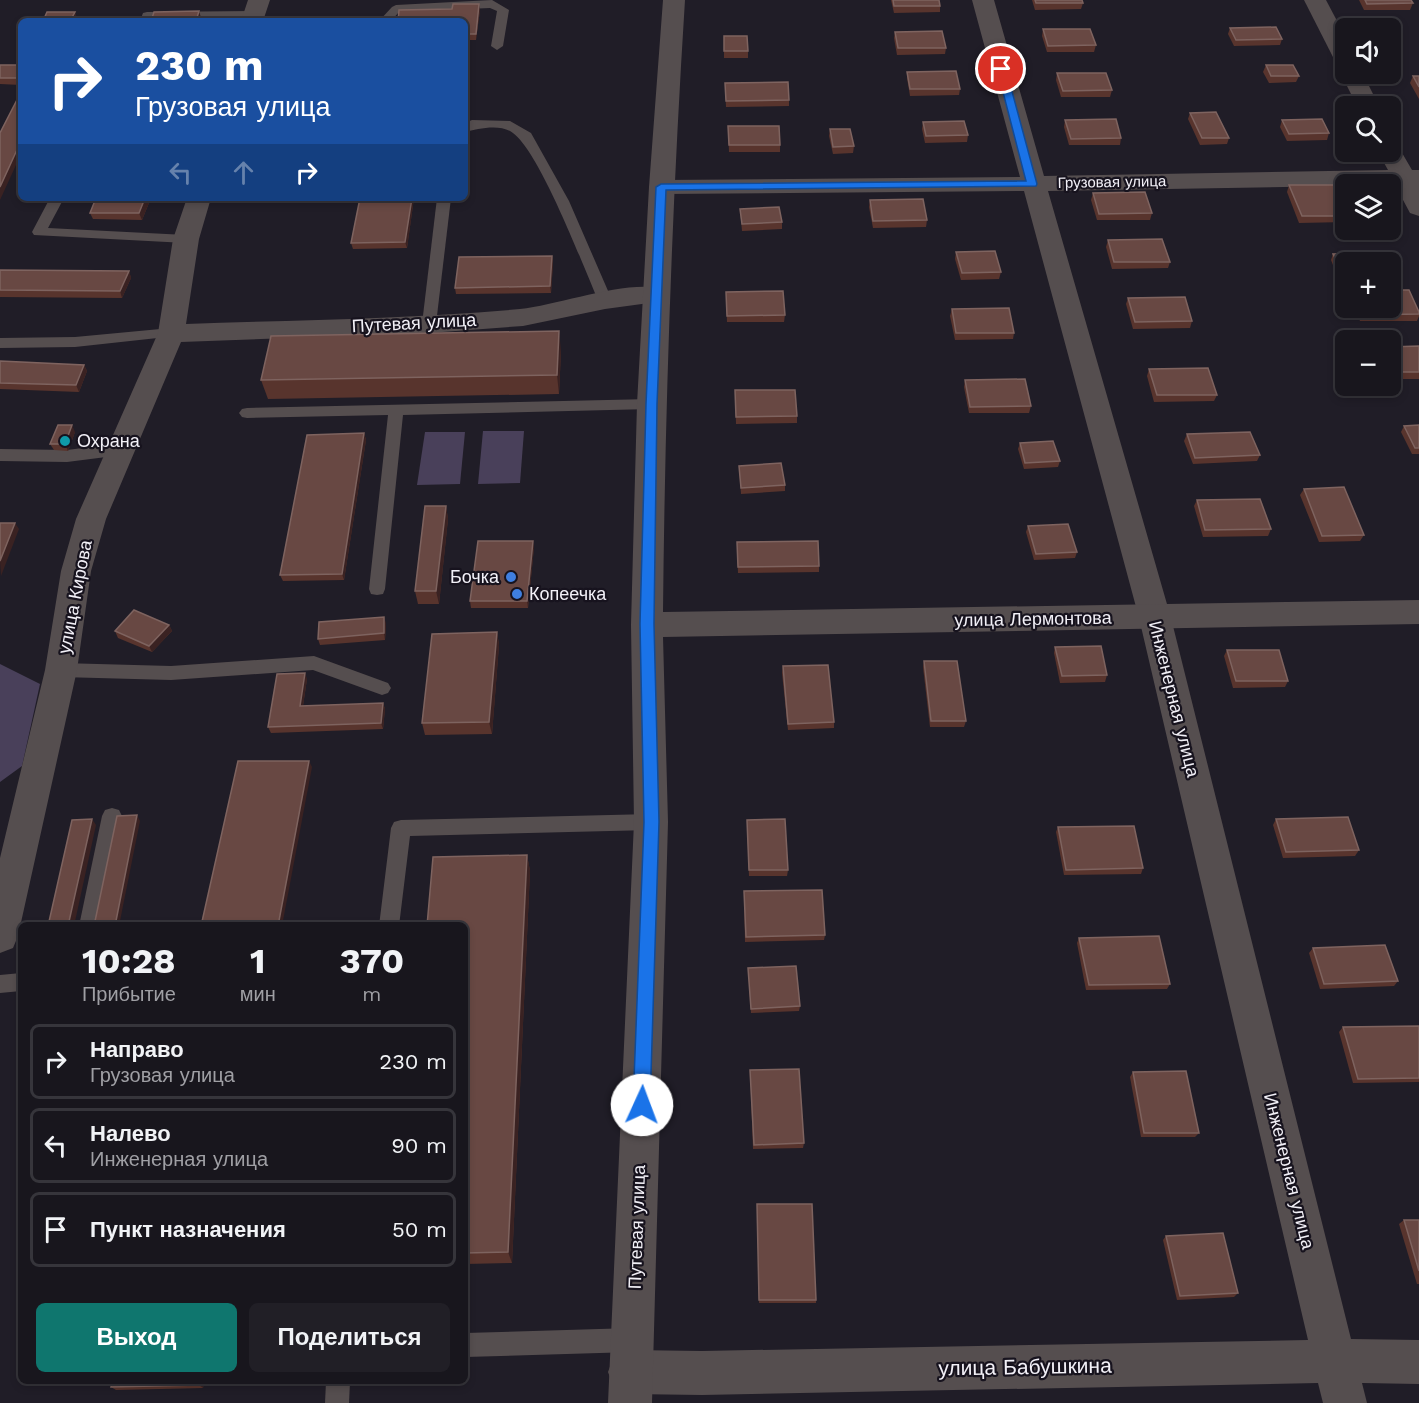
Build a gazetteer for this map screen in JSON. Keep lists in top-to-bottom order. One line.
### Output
{"streets":{"street":["Грузовая улица","Путевая улица","улица Кирова","улица Лермонтова","Инженерная улица","улица Бабушкина"]},"crossings":[["Грузовая улица","Путевая улица"],["Грузовая улица","Инженерная улица"],["Путевая улица","улица Кирова"],["Путевая улица","улица Лермонтова"],["Путевая улица","улица Бабушкина"],["улица Лермонтова","Инженерная улица"],["Инженерная улица","улица Бабушкина"]],"places":["Охрана","Бочка","Копеечка"],"page":{"map_buttons":["+","−"],"turn":["230 m","Грузовая улица"],"eta":["10:28","Прибытие","1","мин","370","m"],"list":[{"name":"Направо","note":"Грузовая улица","value":"230 m"},{"name":"Налево","note":"Инженерная улица","value":"90 m"},{"name":"Пункт назначения","value":"50 m"}],"buttons":["Выход","Поделиться"]}}
